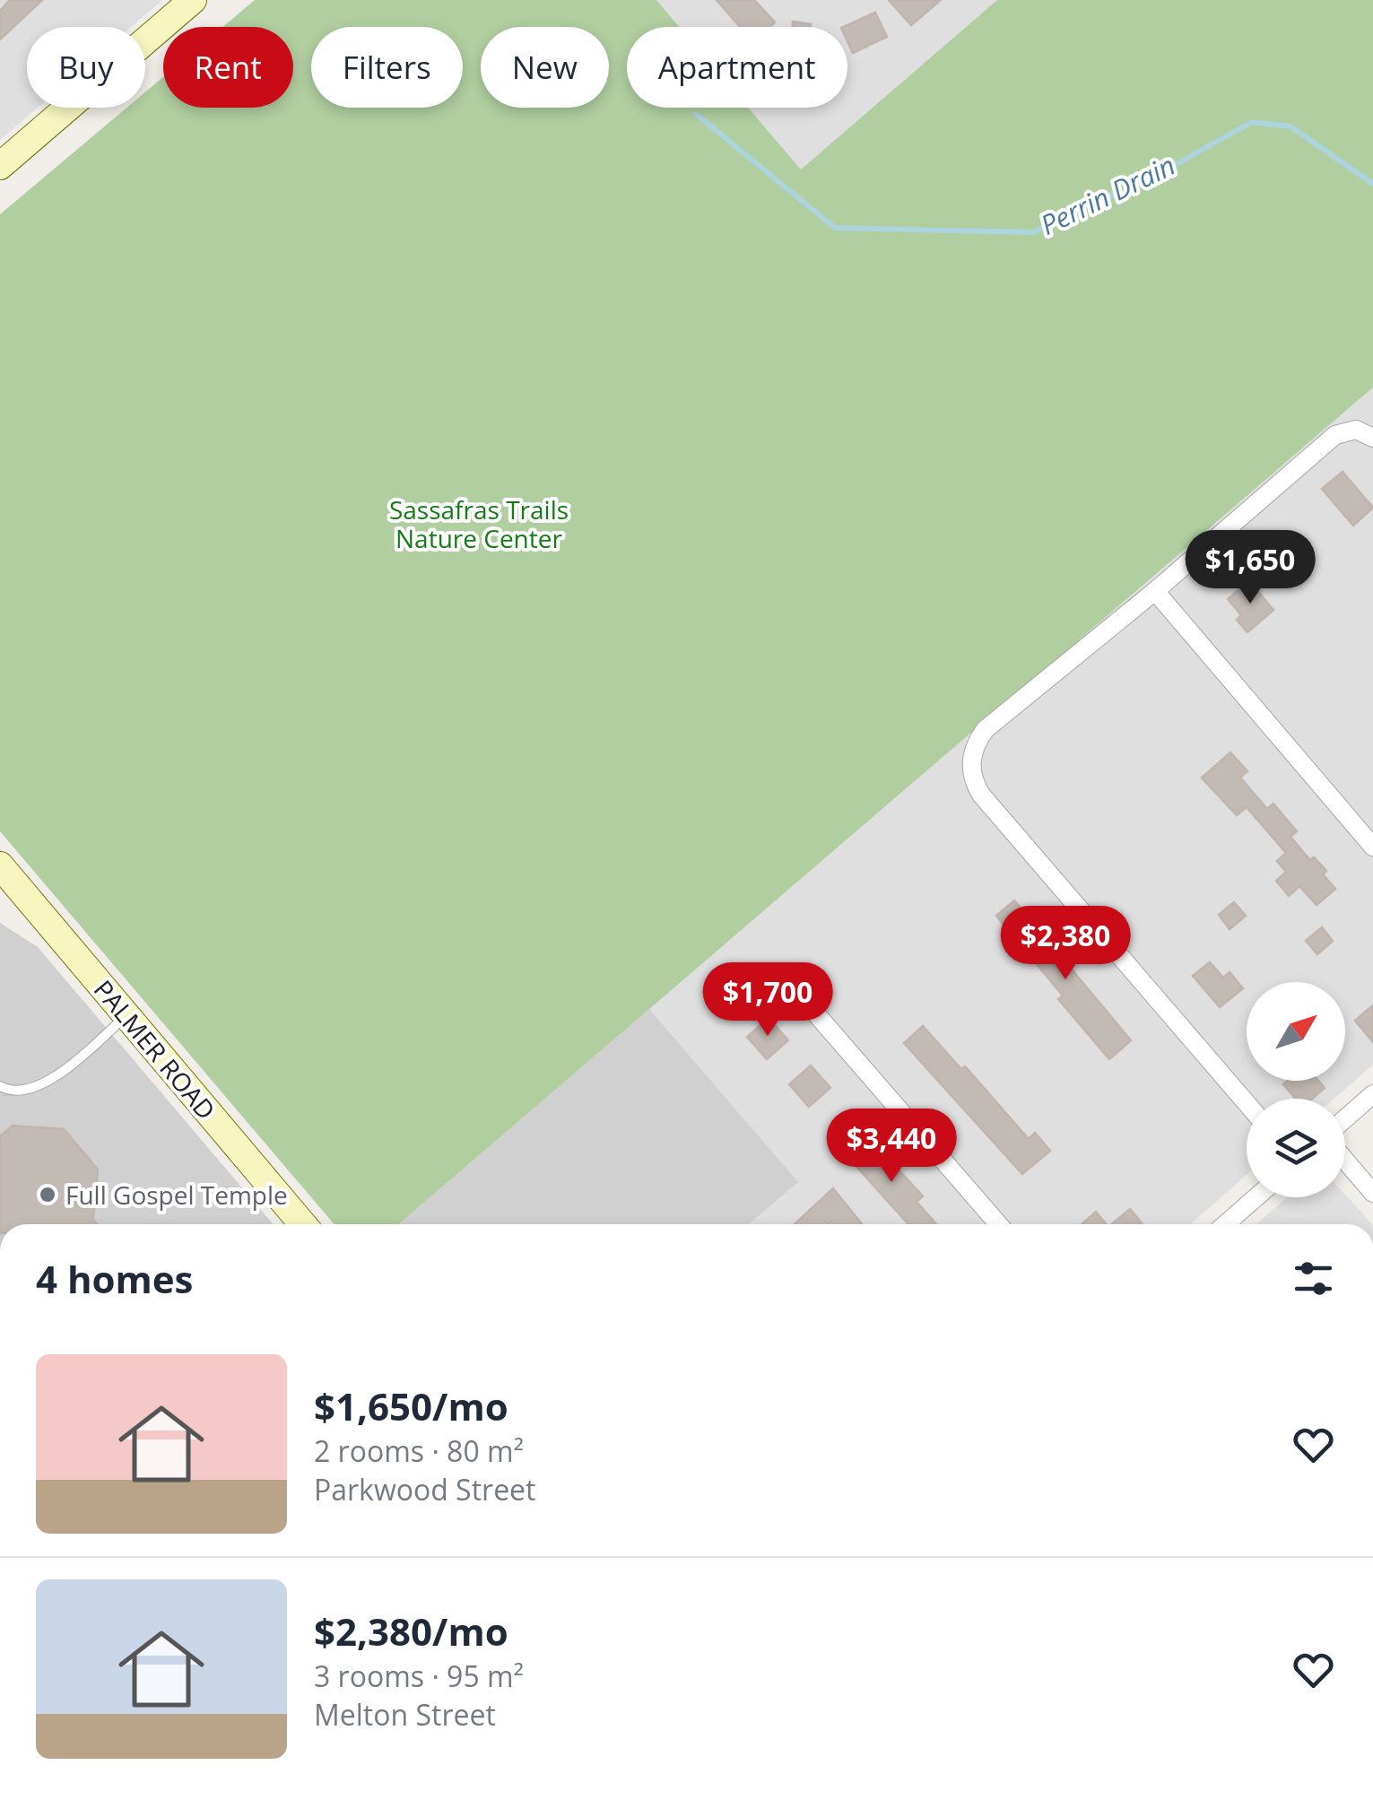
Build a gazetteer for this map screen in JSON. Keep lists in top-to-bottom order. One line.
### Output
{"streets":{"street":["PALMER ROAD"]},"water":["Perrin Drain"],"parks":["Sassafras Trails Nature Center"],"places":["Full Gospel Temple"],"north":"top right","page":{"chip":["Buy","Rent","Filters","New","Apartment"],"price":["$1,650","$2,380","$1,700","$3,440"],"heading":"4 homes","list":[{"name":"$1,650/mo","note":"2 rooms · 80 m² · Parkwood Street"},{"name":"$2,380/mo","note":"3 rooms · 95 m² · Melton Street"}]}}
